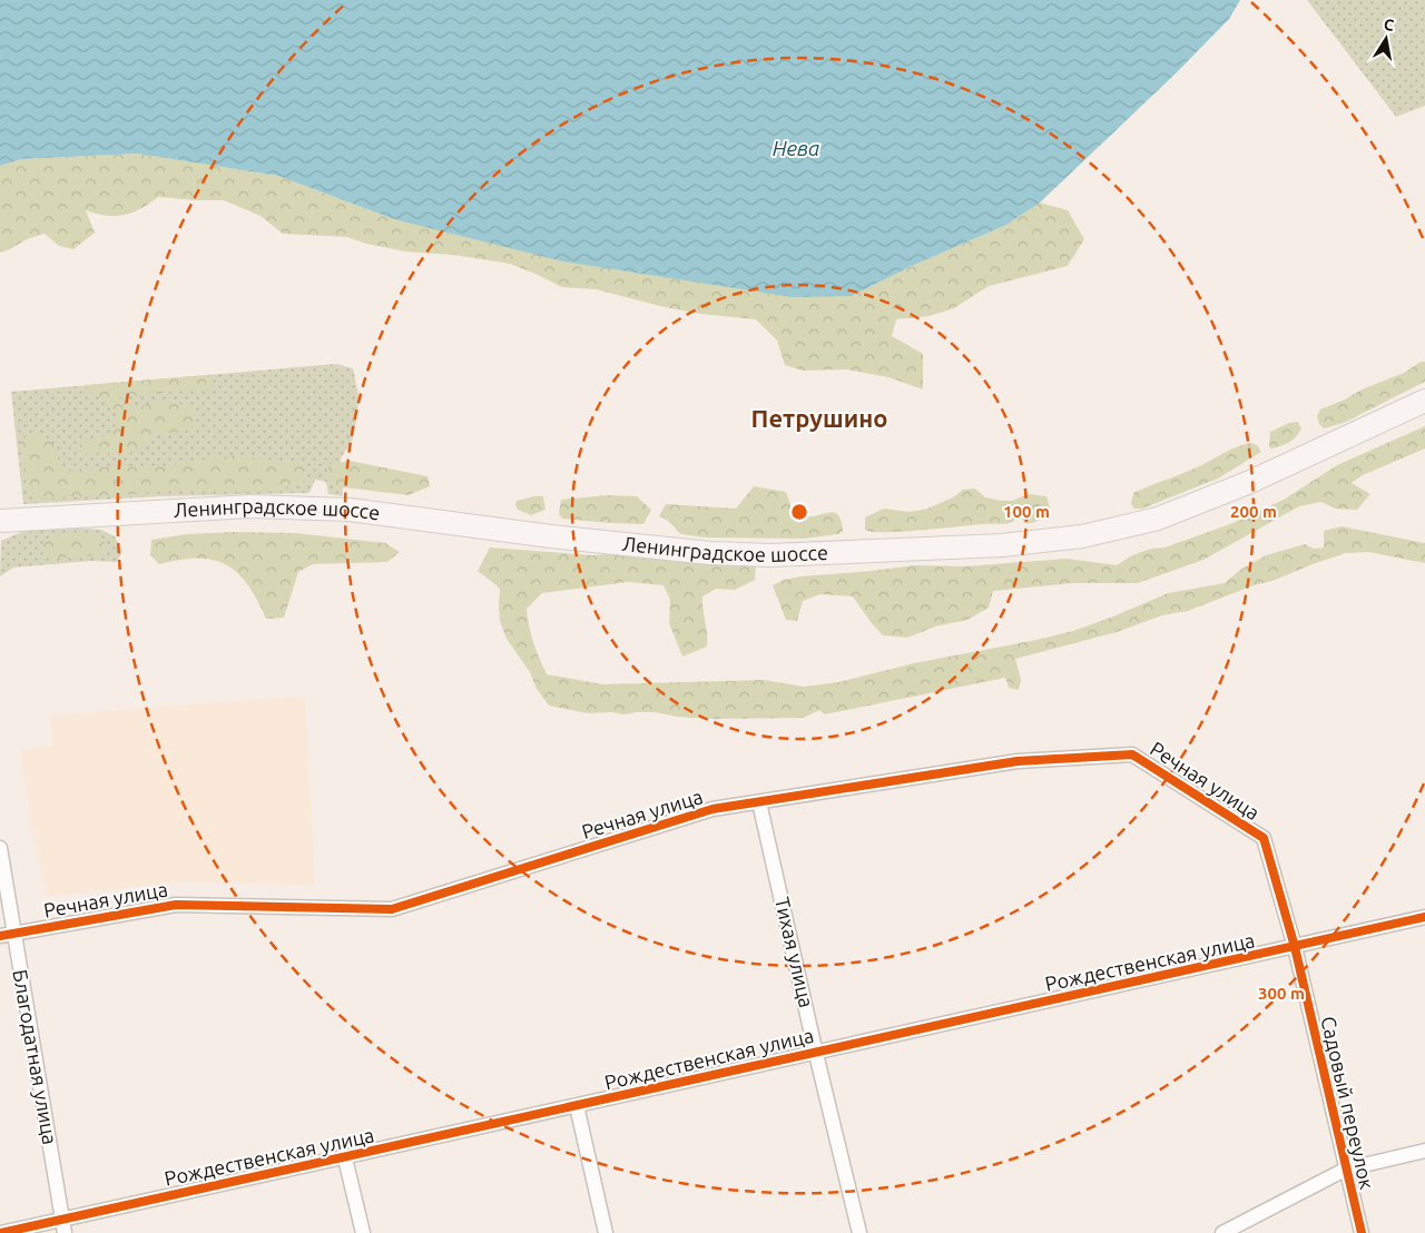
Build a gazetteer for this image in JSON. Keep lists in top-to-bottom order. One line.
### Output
{"streets":{"main road":["Ленинградское шоссе"],"street":["Речная улица","Тихая улица","Рождественская улица","Благодатная улица","Садовый переулок"]},"crossings":[["Речная улица","Тихая улица"],["Речная улица","Рождественская улица"],["Речная улица","Благодатная улица"],["Речная улица","Садовый переулок"],["Тихая улица","Рождественская улица"],["Рождественская улица","Благодатная улица"],["Рождественская улица","Садовый переулок"]],"districts":["Петрушино"],"water":["Нева"],"north":"top","rings":["100 m","200 m","300 m"]}
